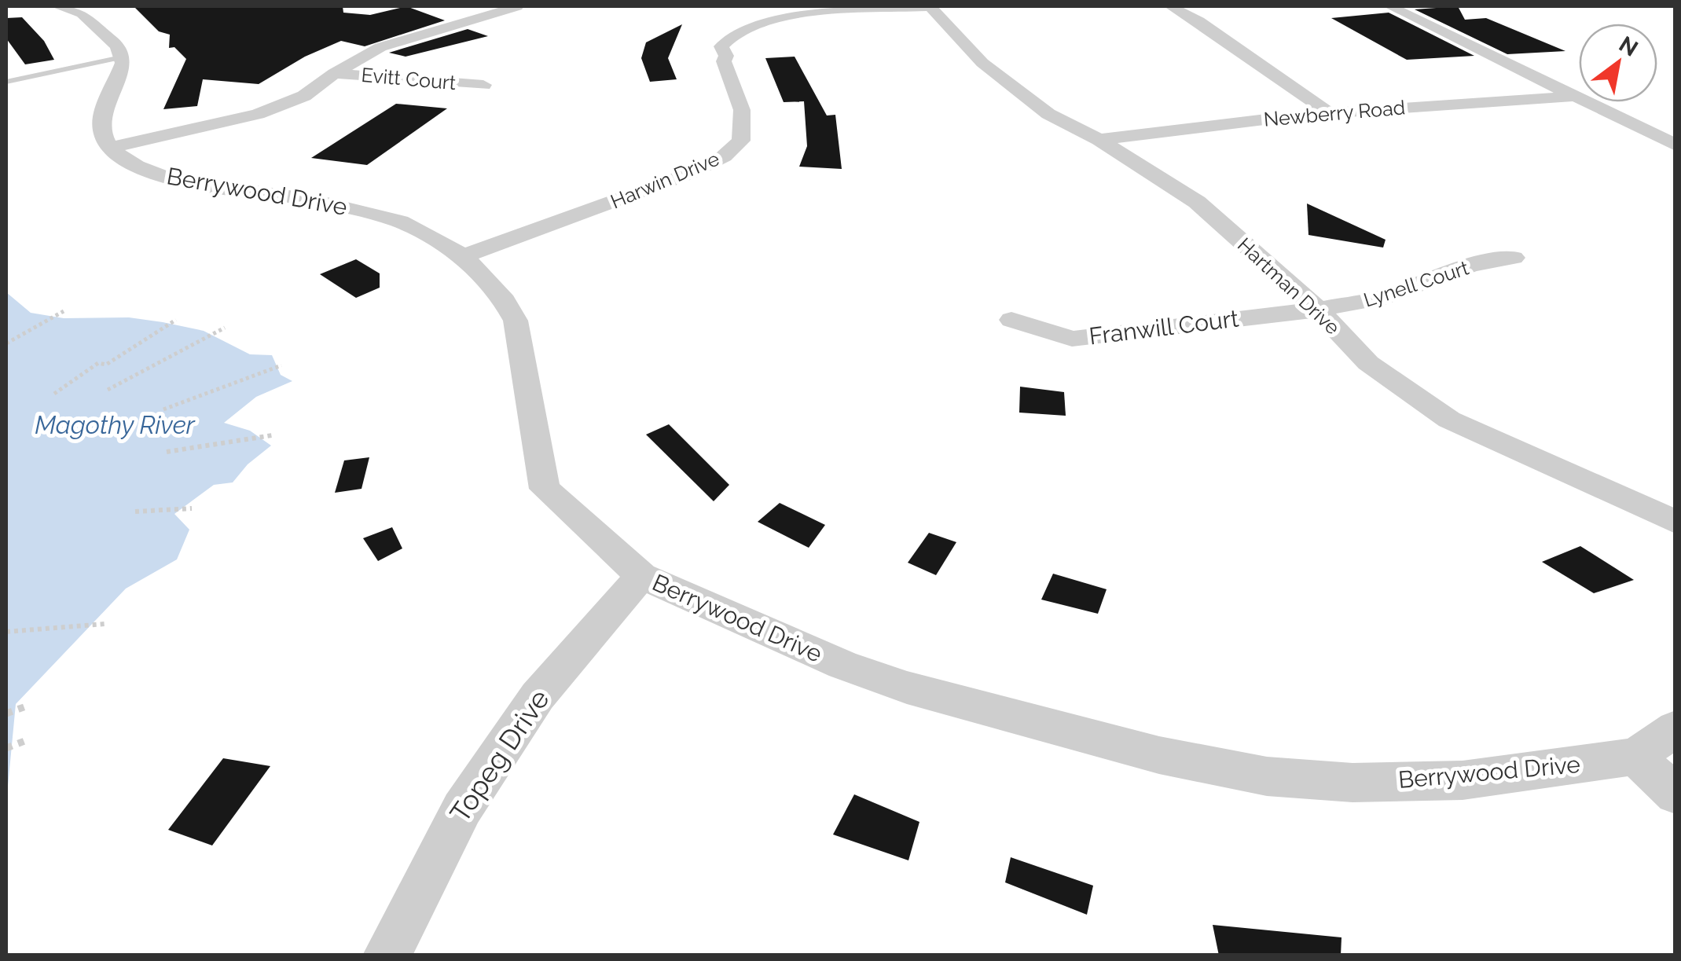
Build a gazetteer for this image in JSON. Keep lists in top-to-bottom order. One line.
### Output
{"streets":{"street":["Evitt Court","Newberry Road","Harwin Drive","Berrywood Drive","Lynell Court","Hartman Drive","Franwill Court","Topeg Drive"]},"crossings":[["Newberry Road","Hartman Drive"],["Harwin Drive","Berrywood Drive"],["Harwin Drive","Hartman Drive"],["Berrywood Drive","Topeg Drive"],["Lynell Court","Hartman Drive"],["Lynell Court","Franwill Court"],["Hartman Drive","Franwill Court"]],"water":["Magothy River"],"north":"top right"}
